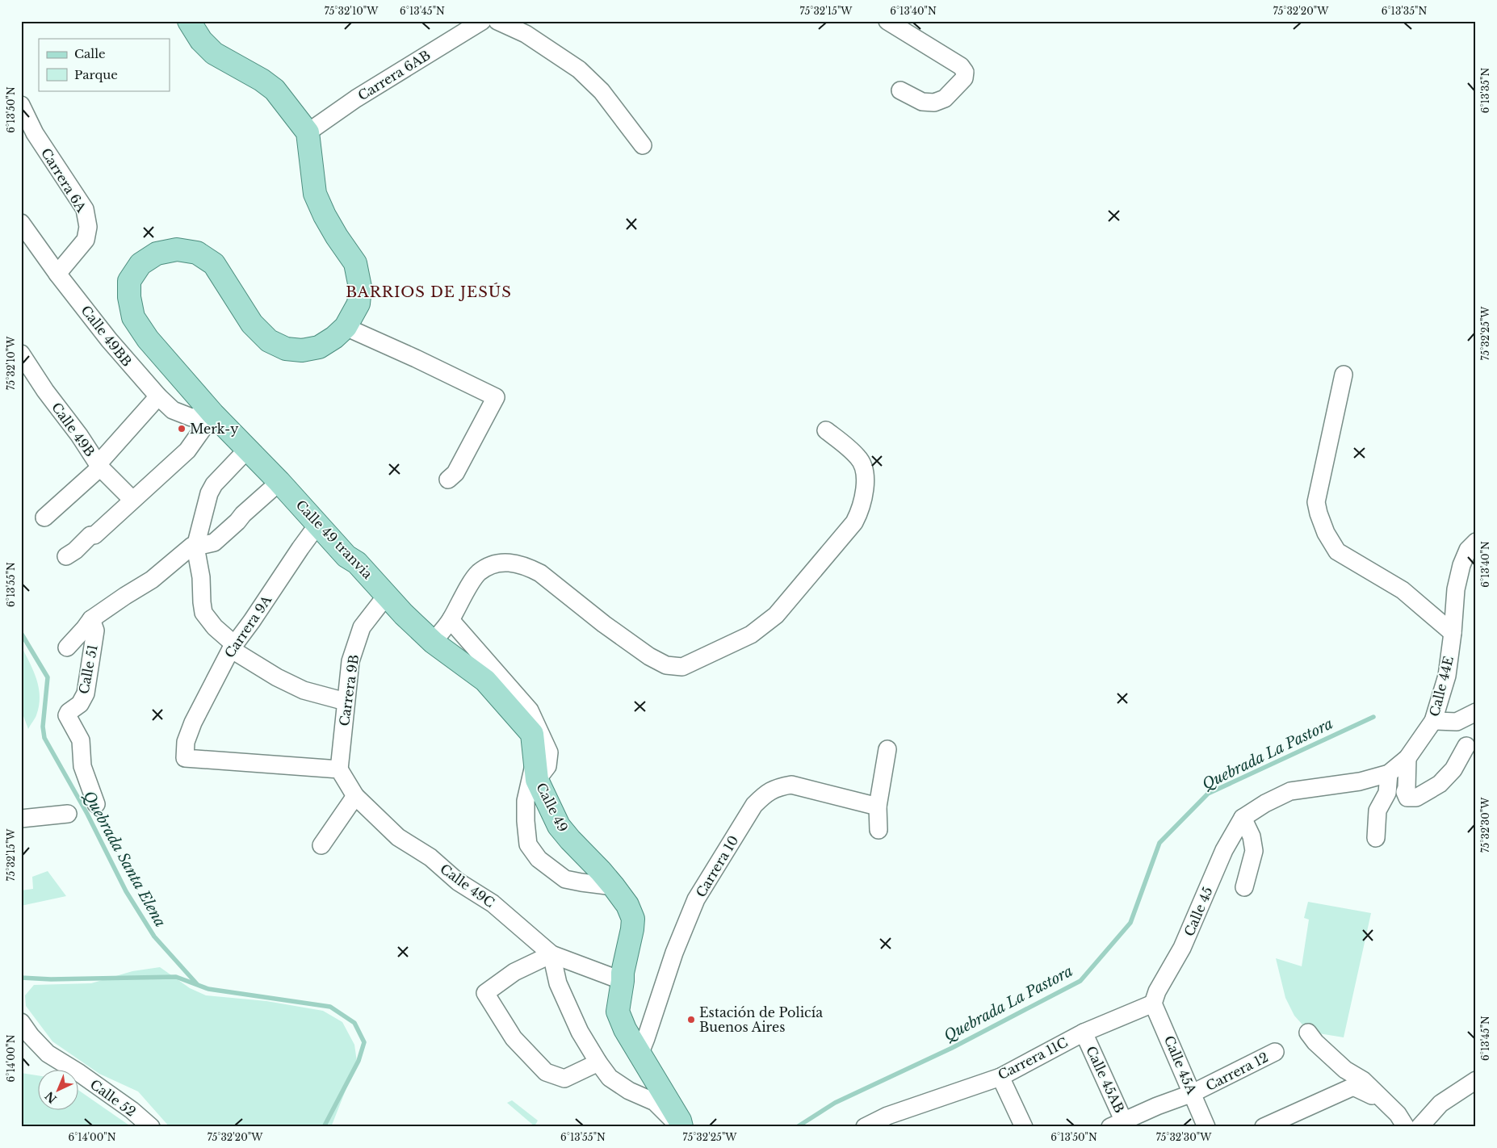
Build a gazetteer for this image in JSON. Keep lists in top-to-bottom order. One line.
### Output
{"streets":{"main road":["Calle 49 tranvia","Calle 49"],"street":["Carrera 6AB","Carrera 6A","Calle 49BB","Calle 49B","Carrera 9A","Calle 51","Calle 44E","Carrera 9B","Carrera 10","Calle 49C","Calle 45","Carrera 11C","Calle 45A","Carrera 12","Calle 45AB","Calle 52"]},"crossings":[["Carrera 6A","Calle 49BB"],["Calle 49BB","Calle 49 tranvia"],["Calle 49 tranvia","Carrera 9A"],["Calle 49 tranvia","Carrera 9B"],["Calle 49 tranvia","Calle 49"],["Carrera 9A","Carrera 9B"],["Carrera 9A","Calle 49C"],["Calle 44E","Calle 45"],["Carrera 9B","Calle 49C"],["Calle 49","Carrera 10"],["Calle 45","Carrera 11C"],["Calle 45","Calle 45A"],["Carrera 11C","Calle 45A"],["Carrera 11C","Calle 45AB"],["Calle 45A","Carrera 12"],["Carrera 12","Calle 45AB"]],"districts":["BARRIOS DE JESÚS"],"water":["Quebrada La Pastora","Quebrada Santa Elena"],"places":["Merk-y","Estación de Policía Buenos Aires"],"legend":["Calle","Parque"],"north":"bottom left","coordinates":["75°32'10\"W","6°13'45\"N","75°32'15\"W","6°13'40\"N","75°32'20\"W","6°13'35\"N","6°13'50\"N","75°32'25\"W","6°13'55\"N","75°32'30\"W","6°14'00\"N"]}
